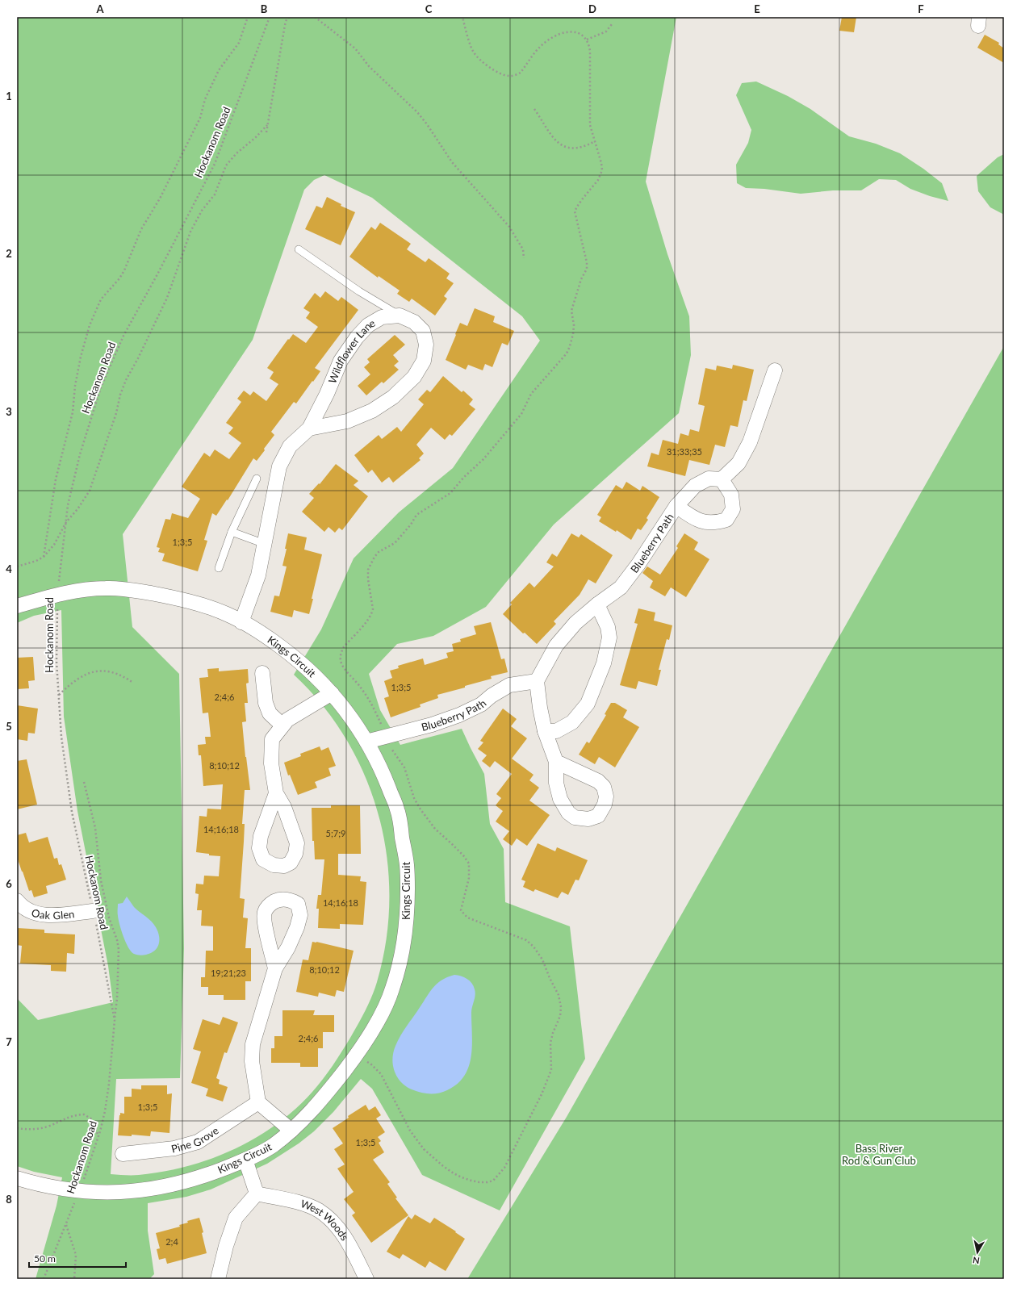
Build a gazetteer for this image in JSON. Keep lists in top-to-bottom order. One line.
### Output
{"streets":{"street":["Wildflower Lane","Blueberry Path","Kings Circuit","Oak Glen","Pine Grove","West Woods"],"path":["Hockanom Road"]},"crossings":[["Hockanom Road","Kings Circuit"],["Hockanom Road","Oak Glen"],["Wildflower Lane","Kings Circuit"],["Blueberry Path","Kings Circuit"]],"parks":["Bass River Rod & Gun Club"],"house_numbers":["31;33;35","1;3;5","1;3;5","2;4;6","8;10;12","14;16;18","5;7;9","14;16;18","8;10;12","19;21;23","2;4;6","1;3;5","1;3;5","2;4"],"scale_bar":"50 m","north":"bottom","grid":{"columns":["A","B","C","D","E","F"],"rows":["1","2","3","4","5","6","7","8"]}}
